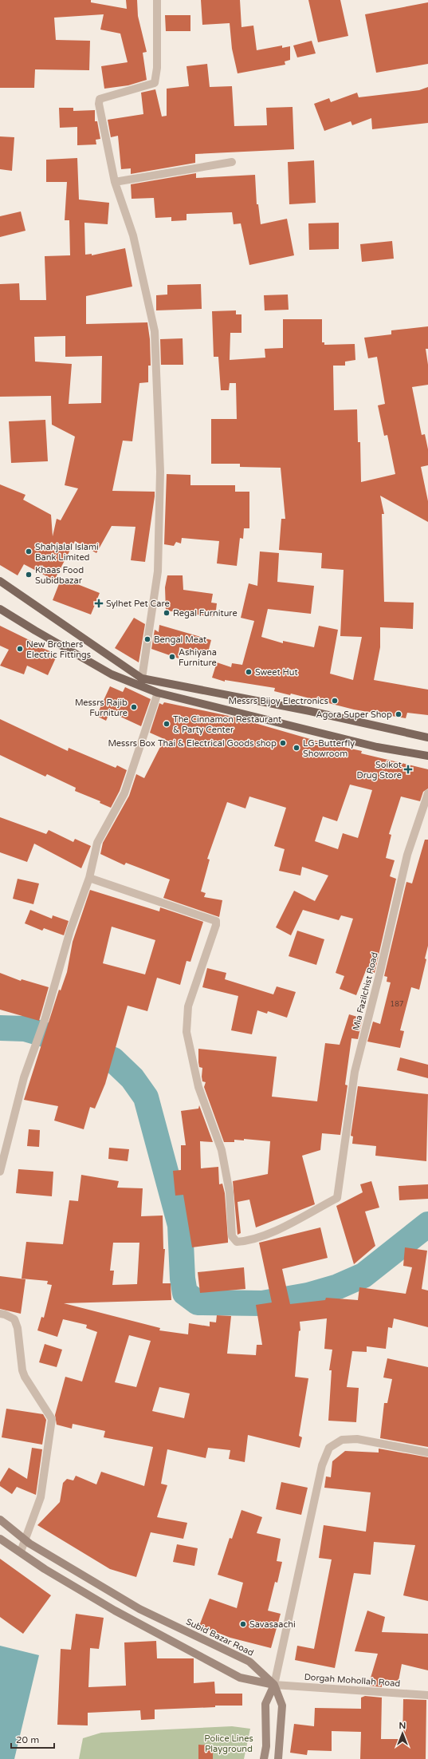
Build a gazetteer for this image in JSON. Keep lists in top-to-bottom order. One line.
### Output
{"streets":{"main road":["Subid Bazar Road"],"street":["Mia Fazilchist Road","Dorgah Mohollah Road"]},"crossings":[["Subid Bazar Road","Dorgah Mohollah Road"]],"parks":["Police Lines Playground"],"places":{"other":["Shahjalal Islami Bank Limited","Khaas Food Subidbazar","Regal Furniture","Bengal Meat","New Brothers Electric Fittings","Ashiyana Furniture","Sweet Hut","Messrs Bijoy Electronics","Messrs Rajib Furniture","Agora Super Shop","The Cinnamon Restaurant & Party Center","Messrs Box Thai & Electrical Goods shop","LG-Butterfly Showroom","Savasaachi"],"health":["Sylhet Pet Care","Soikot Drug Store"]},"house_numbers":["187"],"scale_bar":"20 m","north":"top"}
